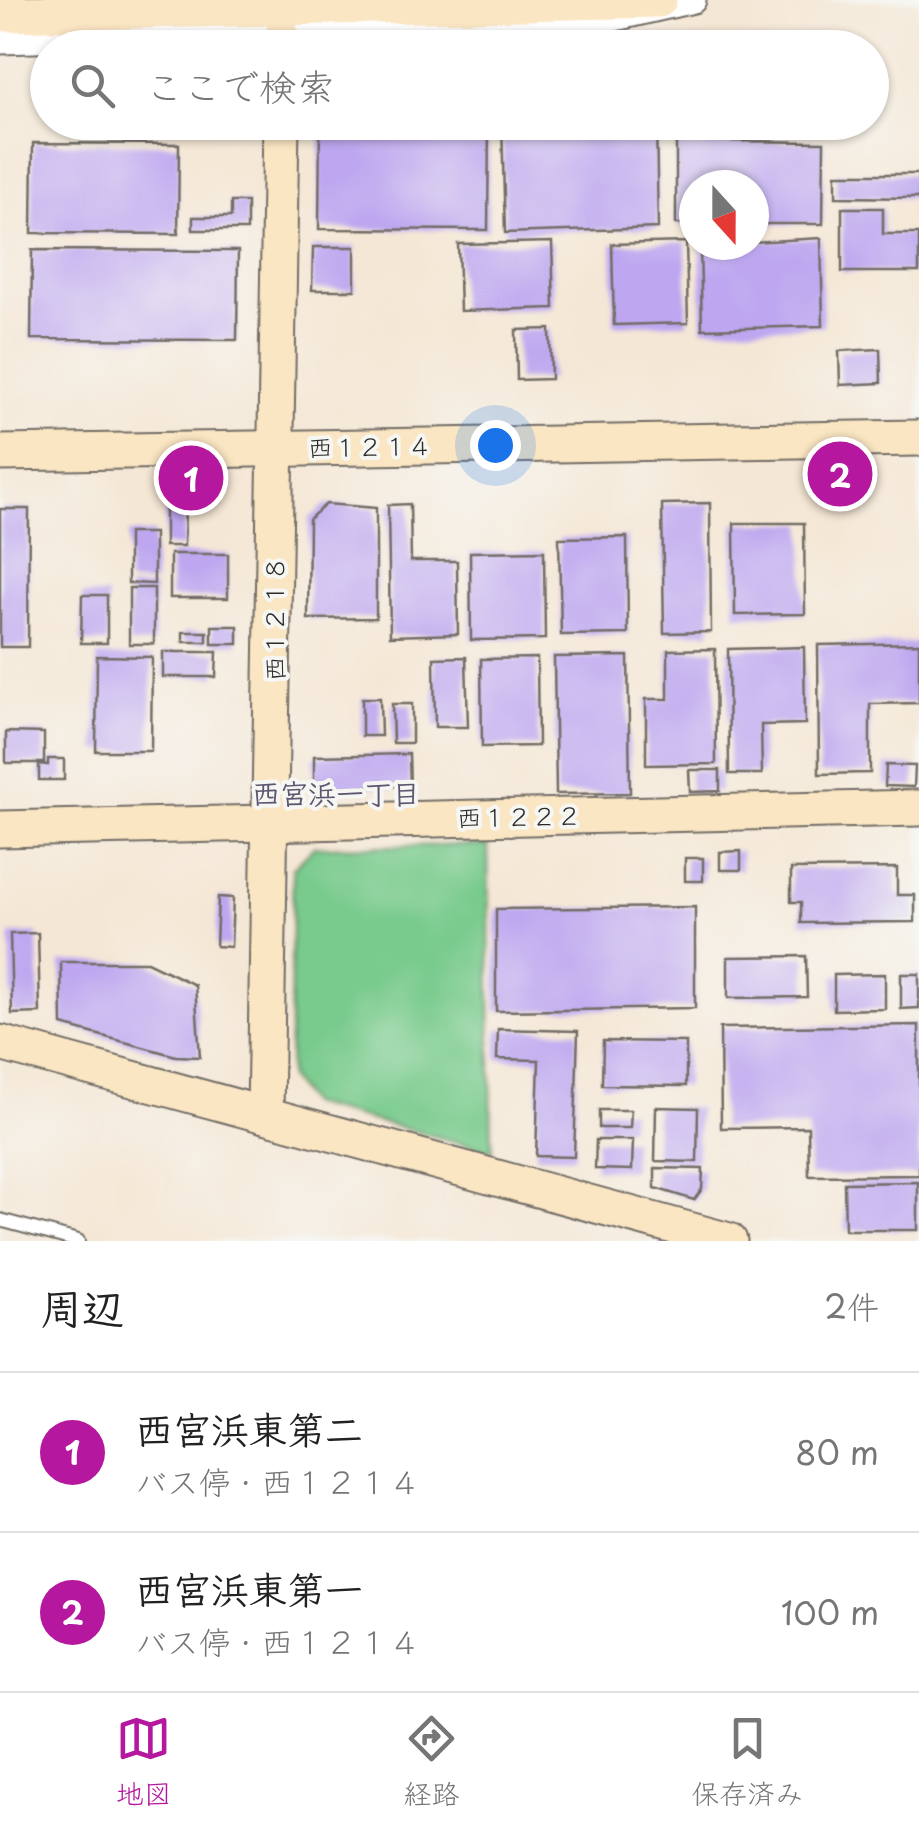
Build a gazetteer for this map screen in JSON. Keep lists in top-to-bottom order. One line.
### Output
{"streets":{"street":["西１２１４","西１２１８","西１２２２"]},"crossings":[["西１２１４","西１２１８"],["西１２１８","西１２２２"]],"districts":["西宮浜一丁目"],"north":"bottom","page":{"search":"ここで検索","pins":["2","1"],"heading":["周辺","2件"],"list":[{"mark":"1","name":"西宮浜東第二","note":"バス停 · 西１２１４","value":"80 m"},{"mark":"2","name":"西宮浜東第一","note":"バス停 · 西１２１４","value":"100 m"}],"nav":["地図","経路","保存済み"]}}
